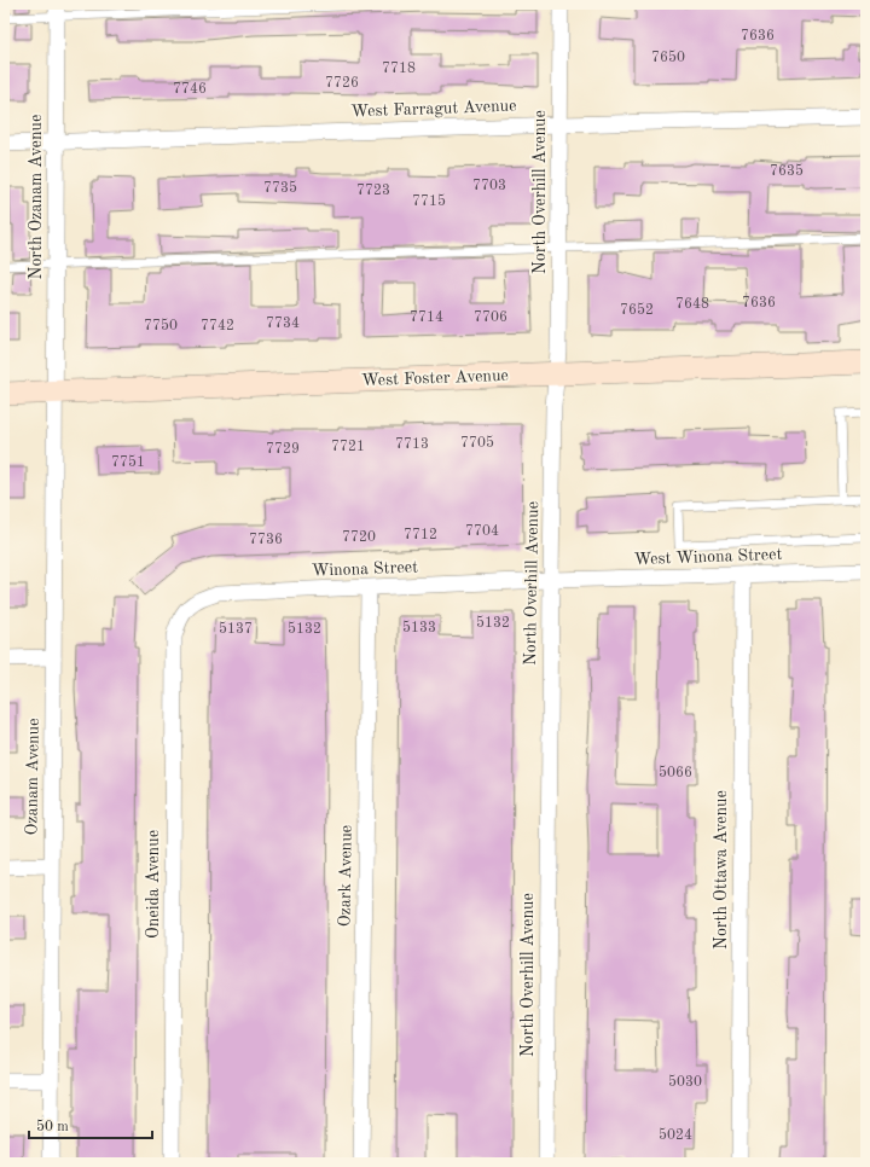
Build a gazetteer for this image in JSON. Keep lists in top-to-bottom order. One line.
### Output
{"streets":{"street":["West Farragut Avenue","North Overhill Avenue","North Ozanam Avenue","West Foster Avenue","West Winona Street","Winona Street","Ozanam Avenue","North Ottawa Avenue","Ozark Avenue","Oneida Avenue"]},"crossings":[["West Farragut Avenue","North Overhill Avenue"],["West Farragut Avenue","North Ozanam Avenue"],["North Overhill Avenue","West Foster Avenue"],["North Overhill Avenue","West Winona Street"],["North Overhill Avenue","Winona Street"],["North Ozanam Avenue","West Foster Avenue"],["North Ozanam Avenue","Ozanam Avenue"],["West Foster Avenue","Ozanam Avenue"],["West Winona Street","Winona Street"],["West Winona Street","North Ottawa Avenue"],["Winona Street","Ozark Avenue"],["Winona Street","Oneida Avenue"]],"house_numbers":["7636","7650","7718","7726","7746","7635","7703","7735","7723","7715","7636","7648","7652","7714","7706","7734","7750","7742","7705","7713","7721","7729","7751","7704","7712","7720","7736","5132","5133","5137","5132","5066","5030","5024"],"scale_bar":"50 m"}
